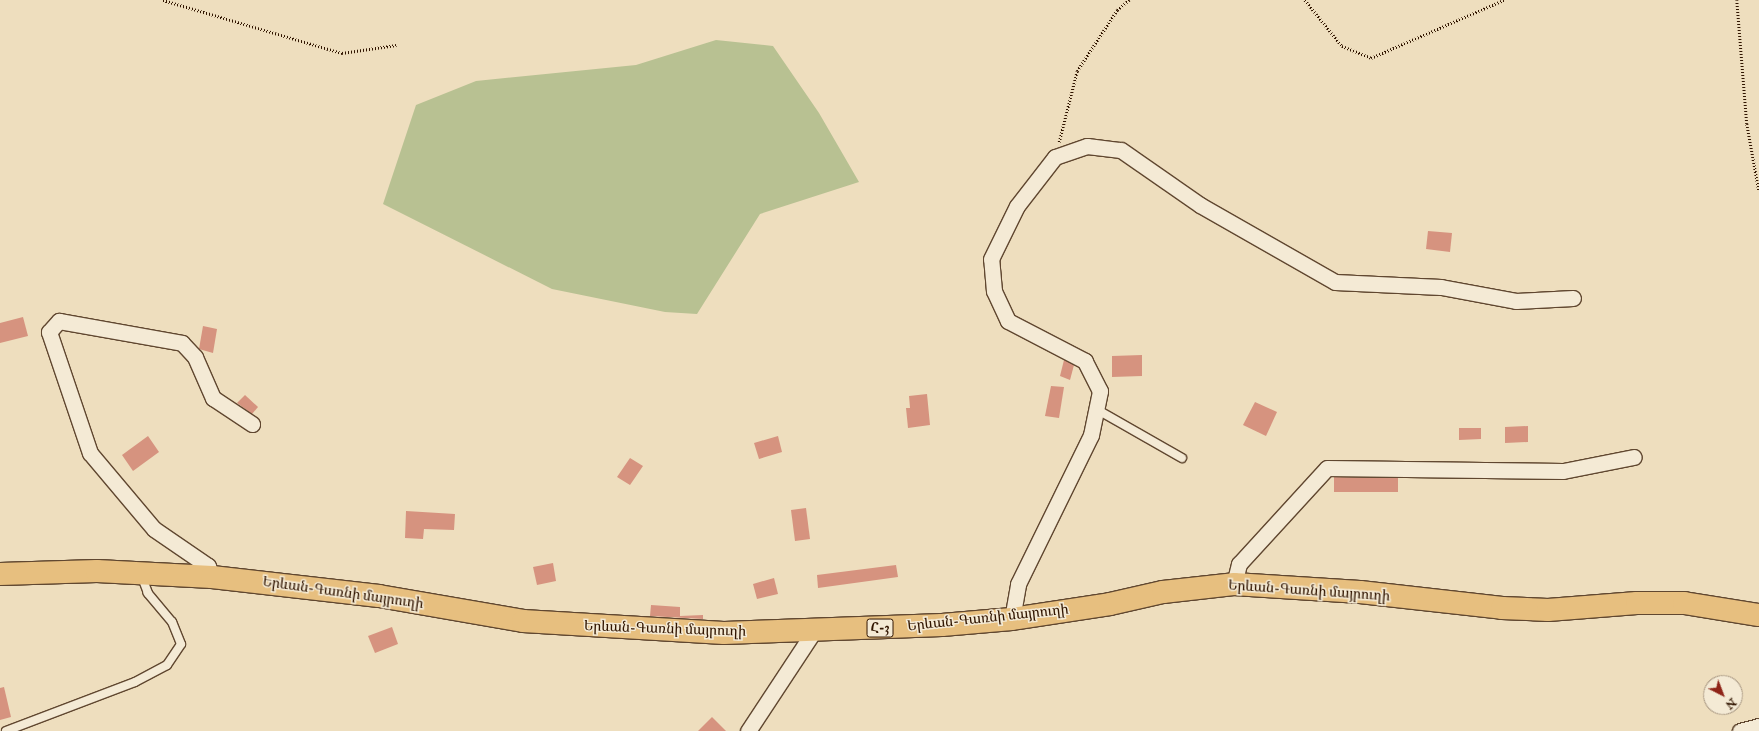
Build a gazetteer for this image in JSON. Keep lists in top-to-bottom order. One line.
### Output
{"streets":{"main road":["Երևան-Գառնի մայրուղի","Հ-3"]},"north":"bottom right"}
